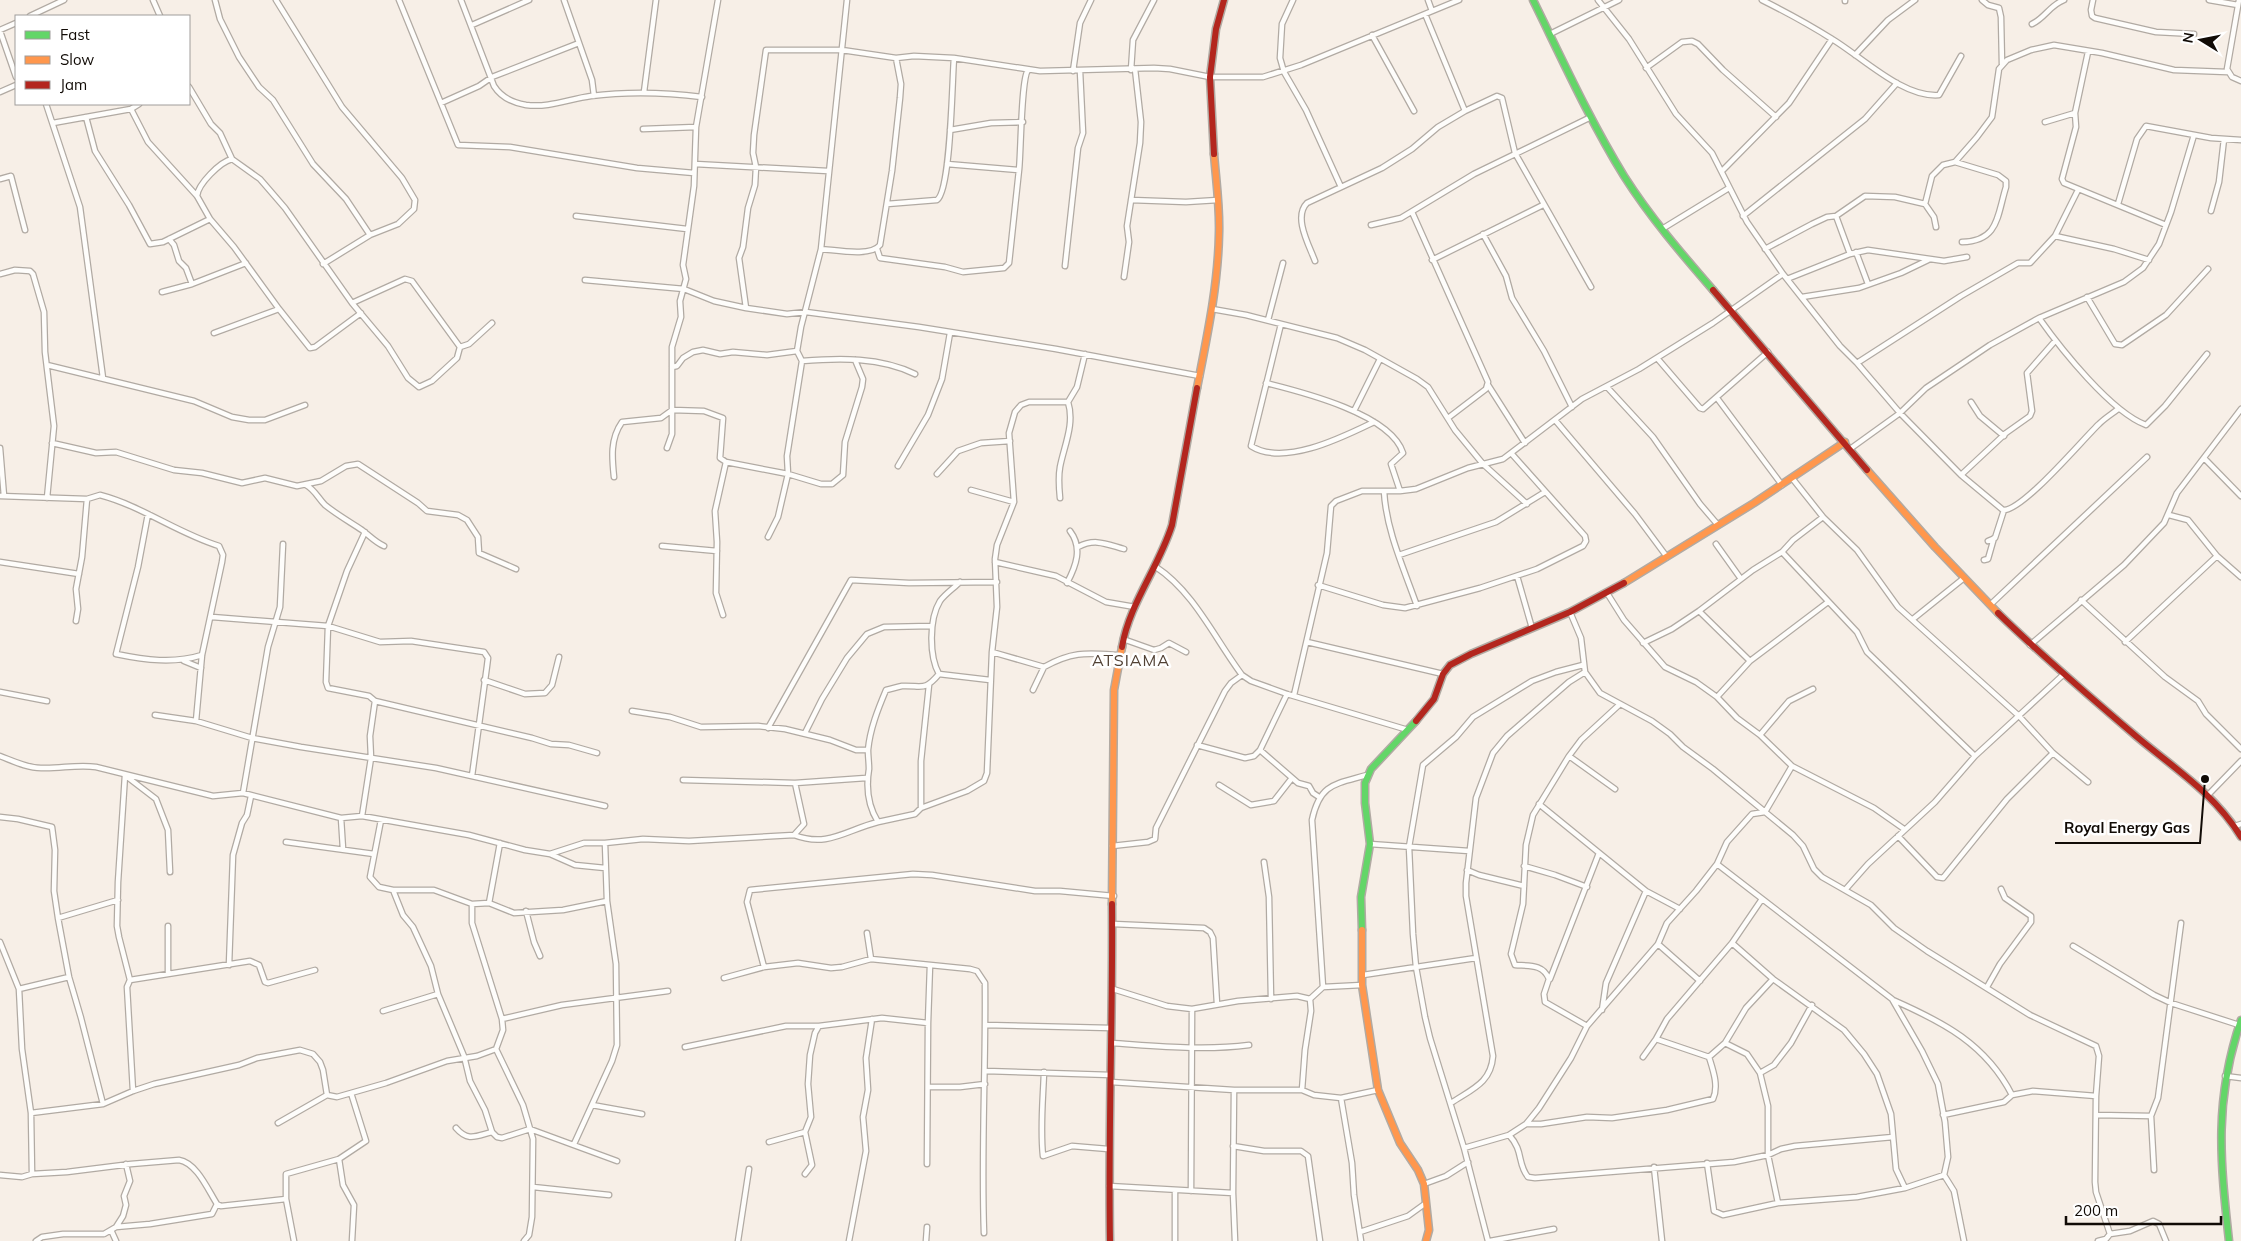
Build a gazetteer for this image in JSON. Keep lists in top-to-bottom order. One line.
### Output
{"districts":["ATSIAMA"],"places":["Royal Energy Gas"],"legend":["Fast","Slow","Jam"],"scale_bar":"200 m","north":"left"}
